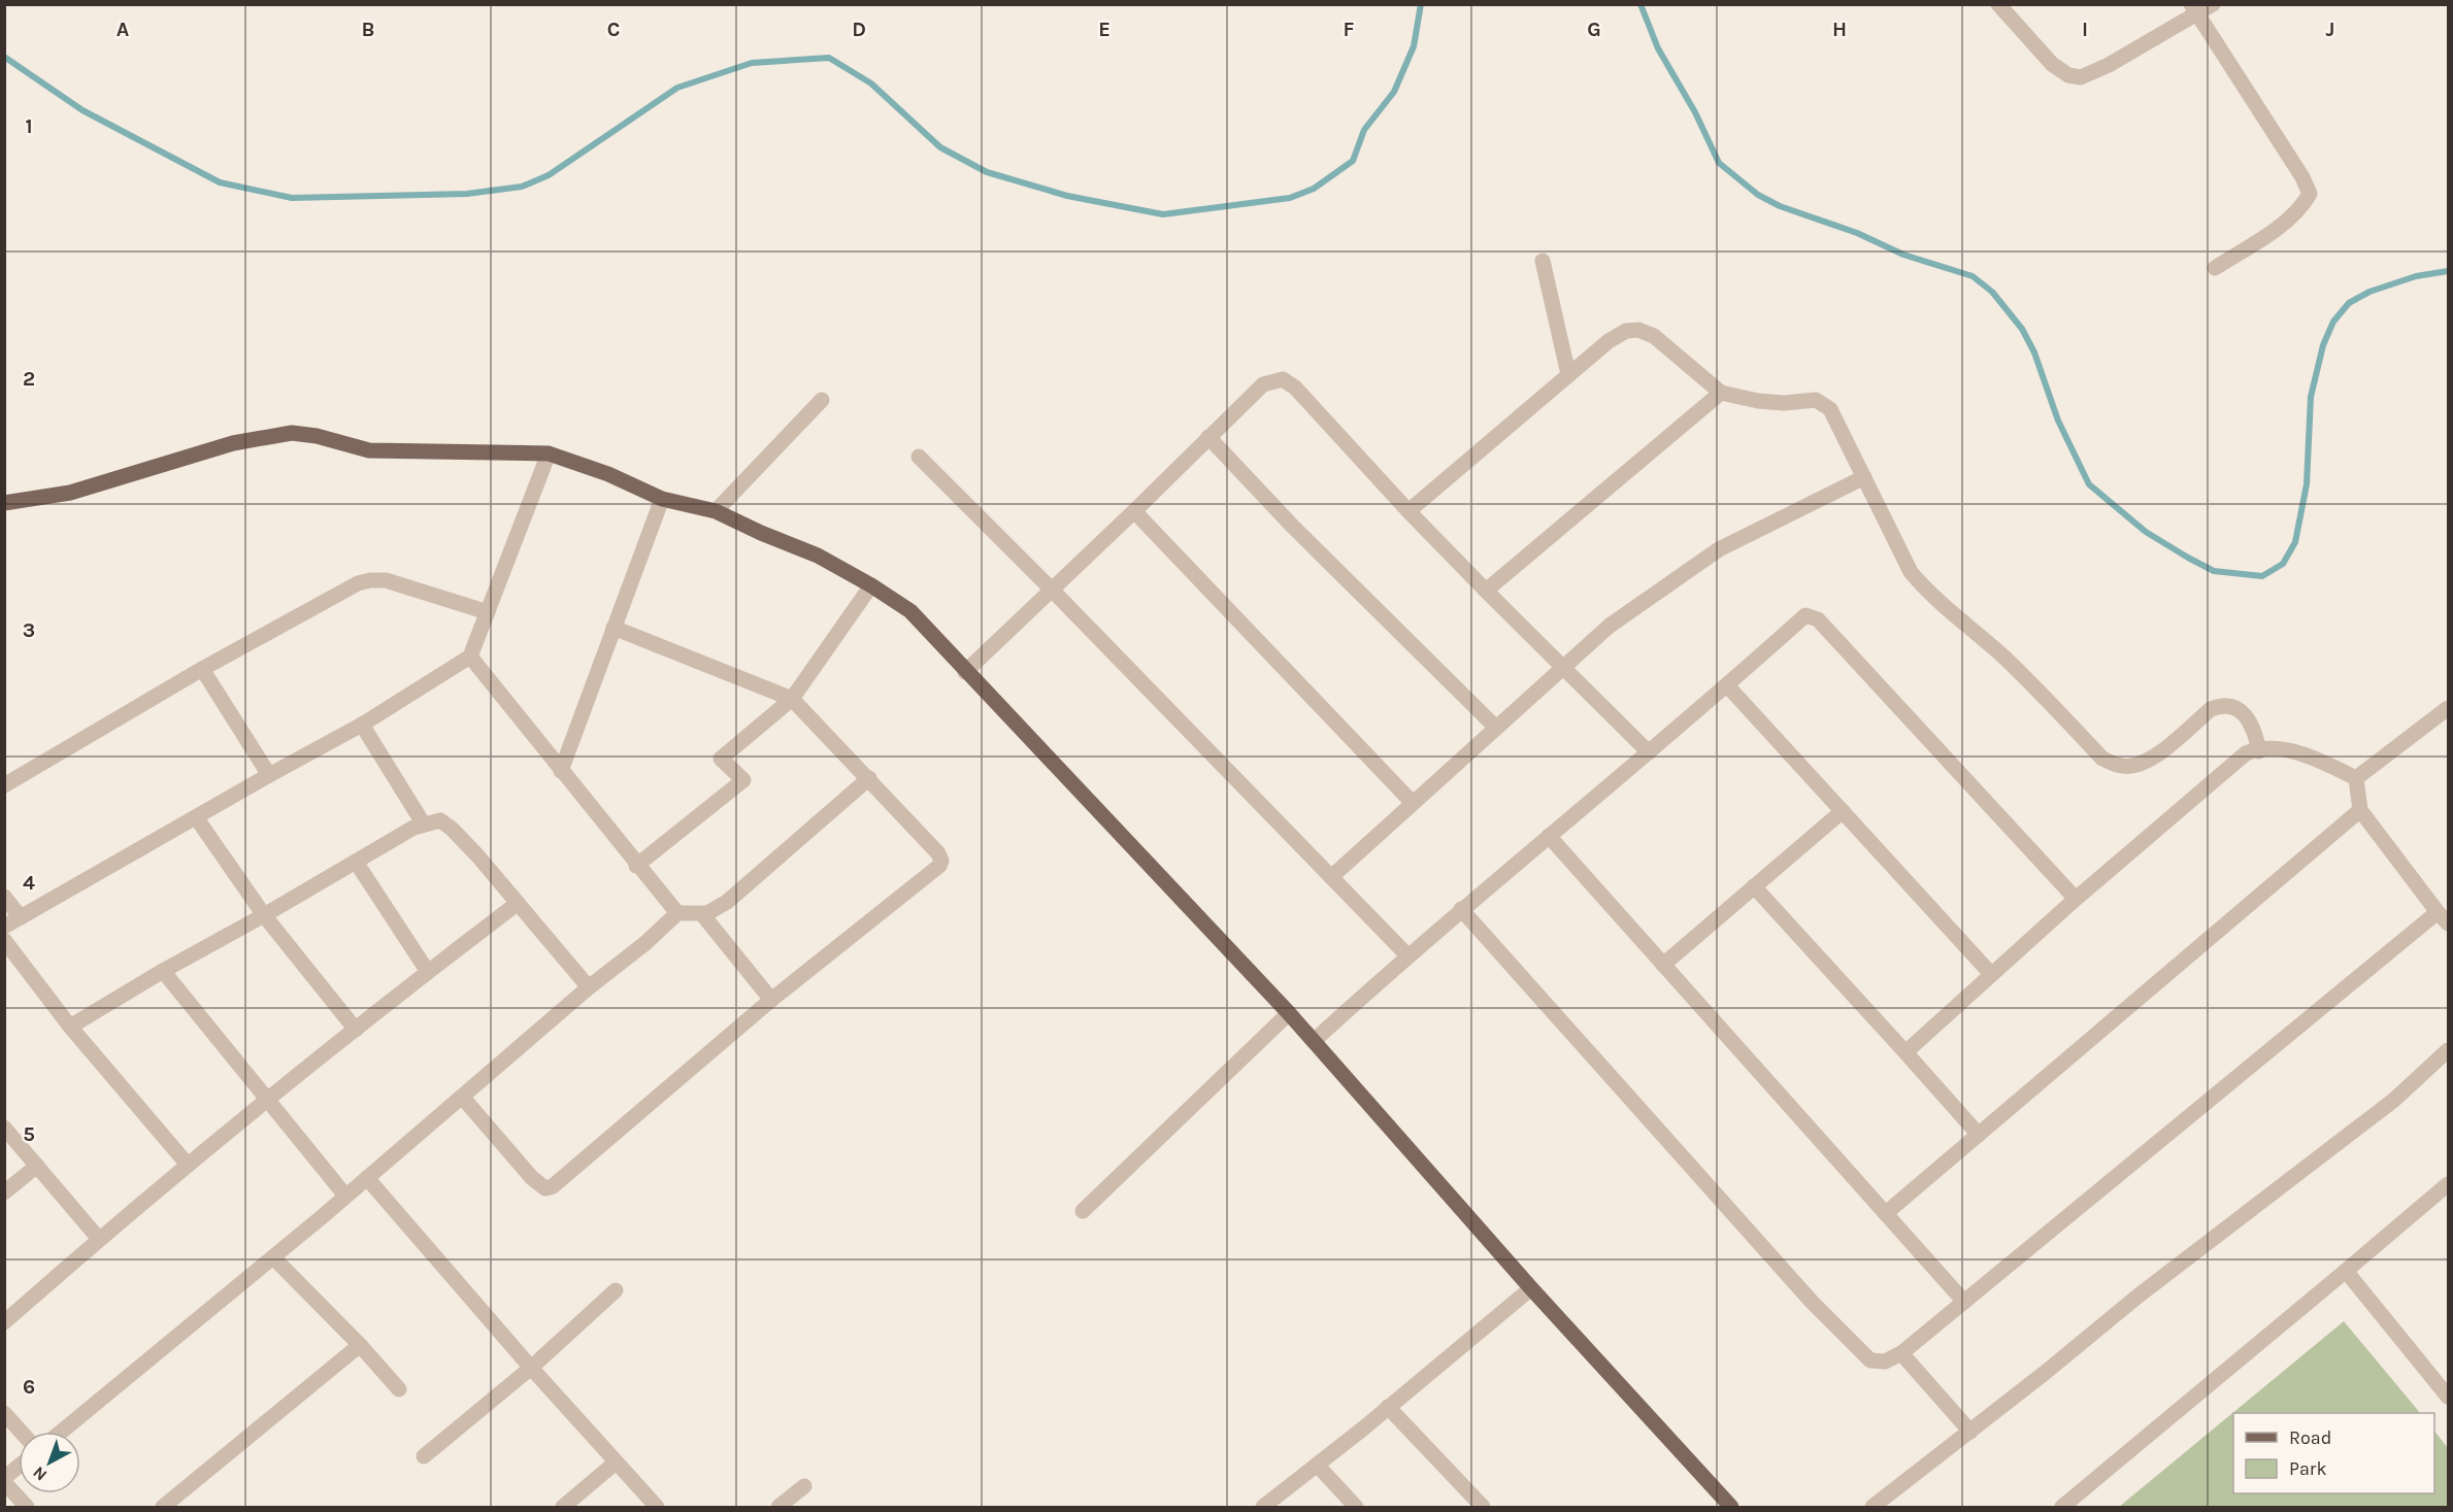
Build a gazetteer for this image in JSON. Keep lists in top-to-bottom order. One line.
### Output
{"legend":["Road","Park"],"north":"bottom left","grid":{"columns":["A","B","C","D","E","F","G","H","I","J"],"rows":["1","2","3","4","5","6"]}}
